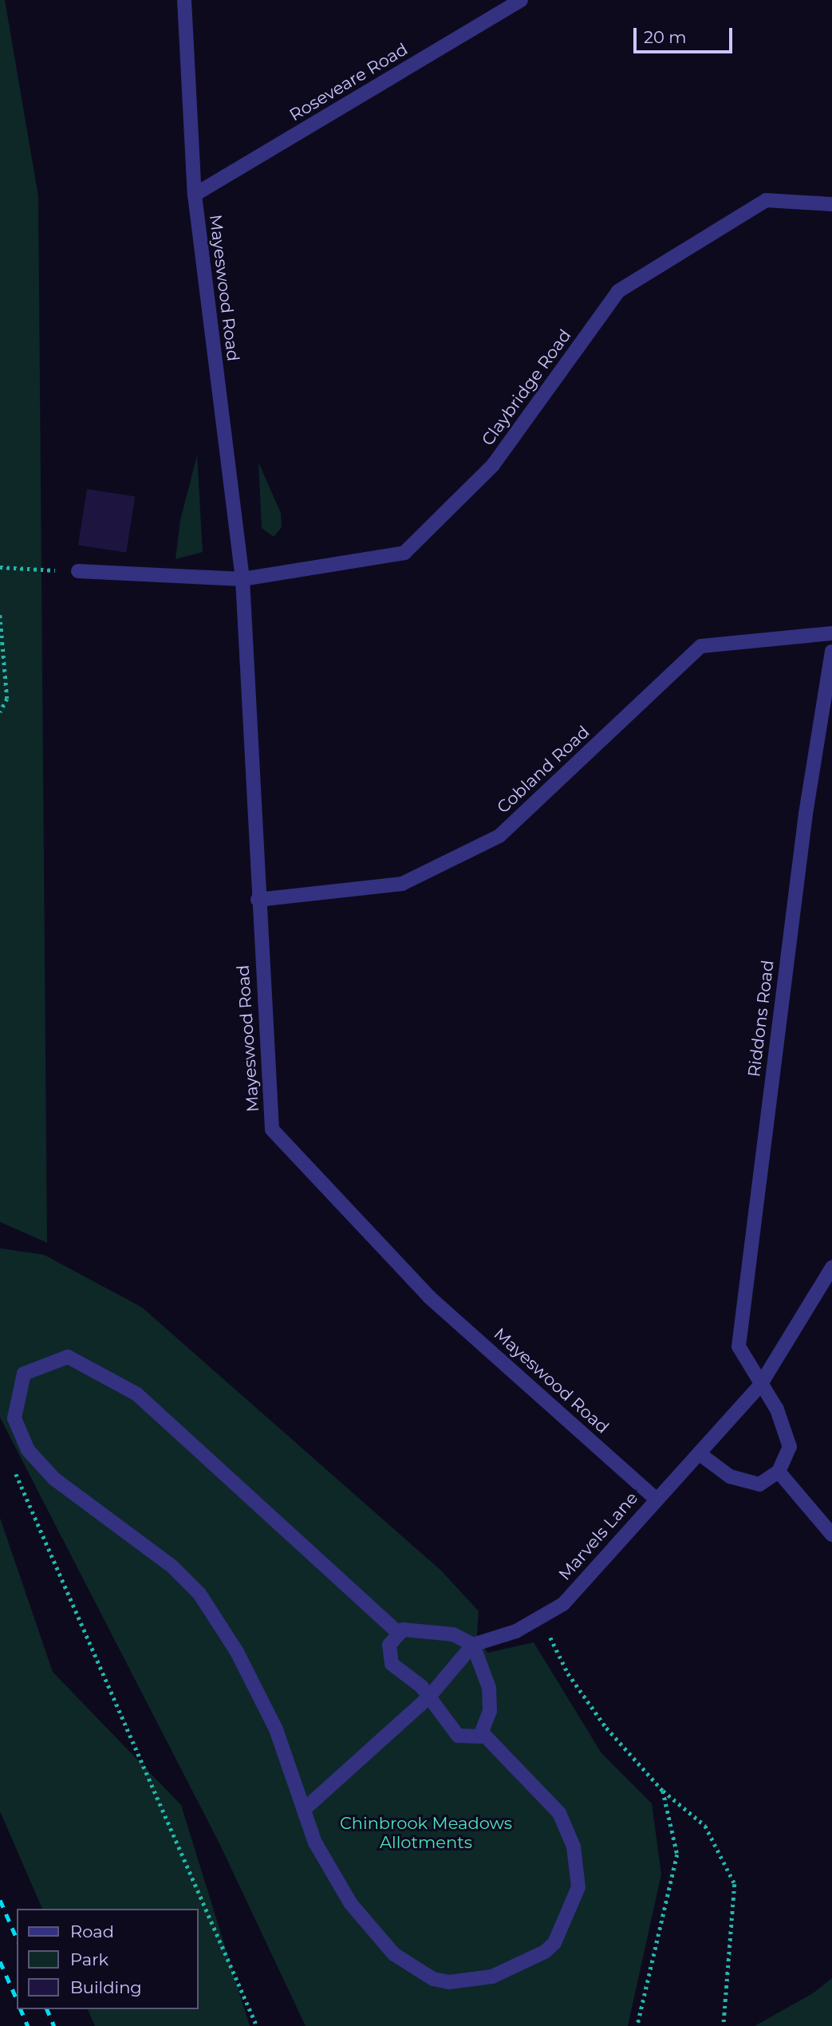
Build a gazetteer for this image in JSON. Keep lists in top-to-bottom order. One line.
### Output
{"streets":{"street":["Roseveare Road","Mayeswood Road","Claybridge Road","Cobland Road","Riddons Road","Marvels Lane"]},"crossings":[["Roseveare Road","Mayeswood Road"],["Mayeswood Road","Claybridge Road"],["Mayeswood Road","Cobland Road"],["Mayeswood Road","Marvels Lane"],["Riddons Road","Marvels Lane"]],"parks":["Chinbrook Meadows Allotments"],"legend":["Road","Park","Building"],"scale_bar":"20 m"}
